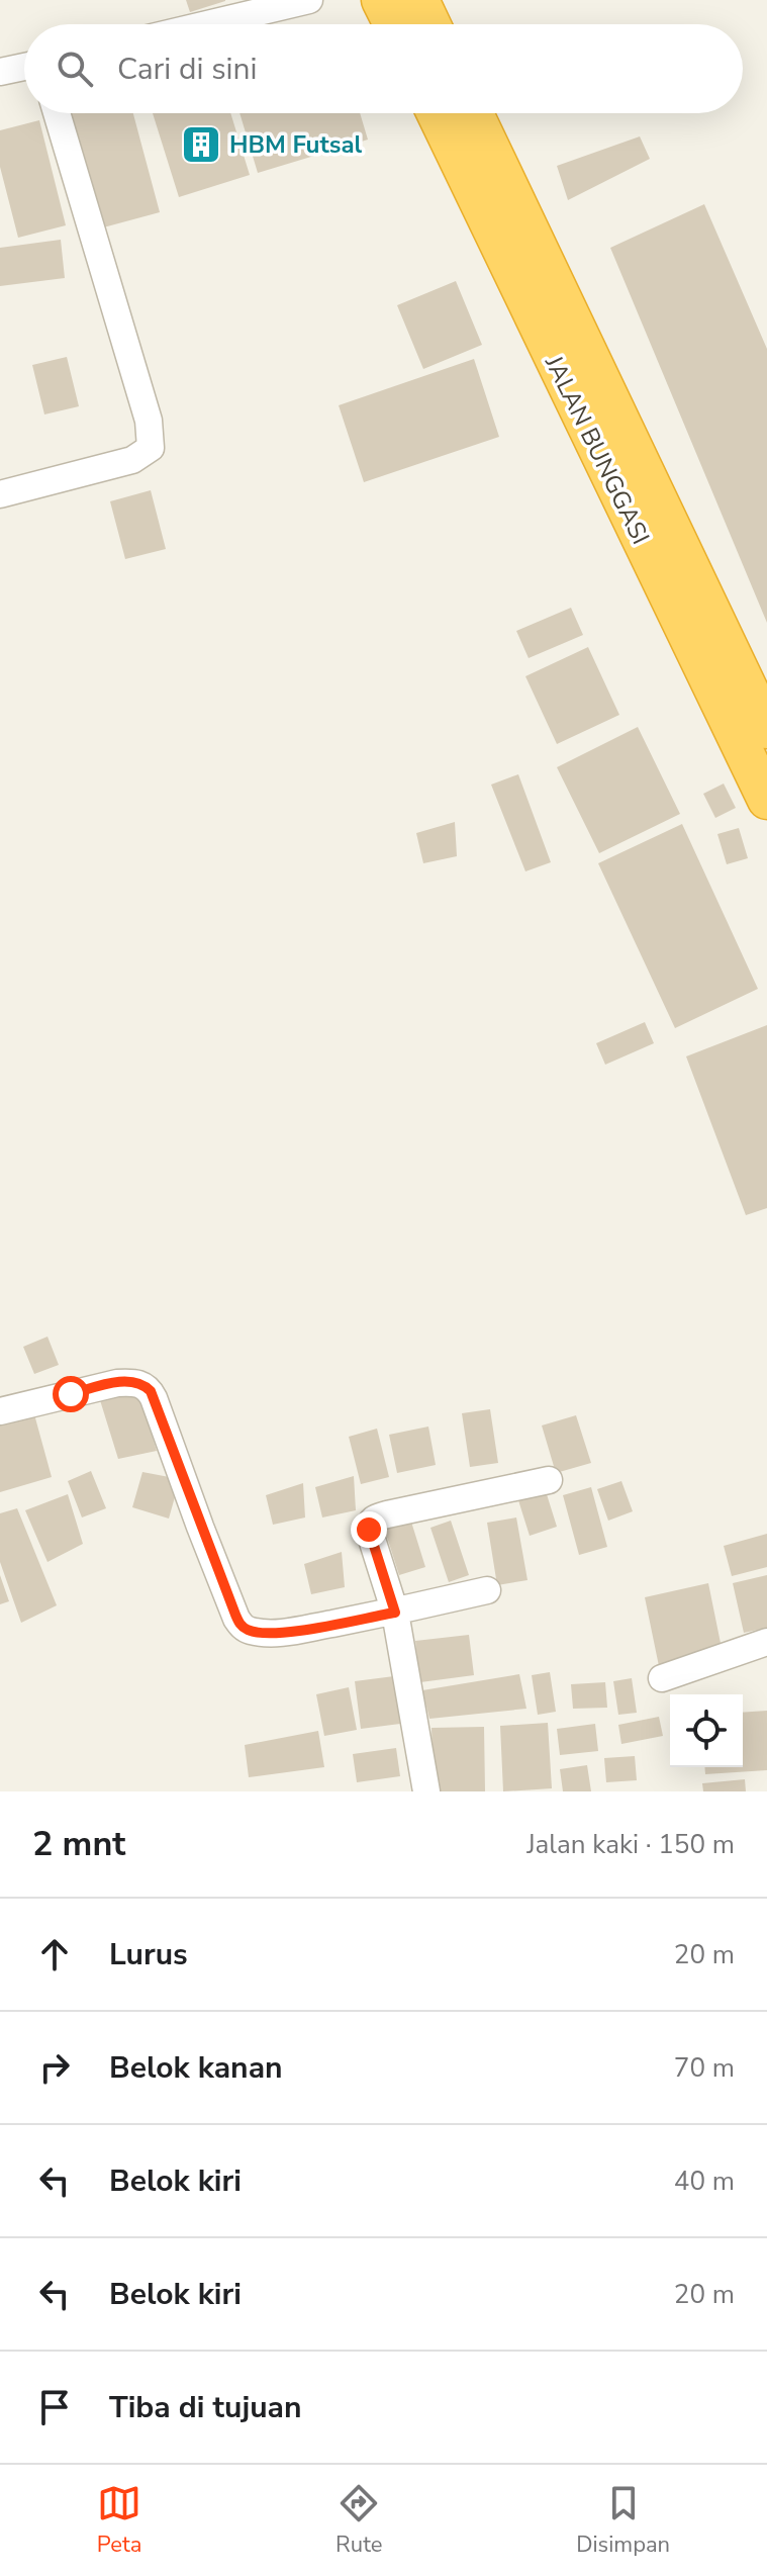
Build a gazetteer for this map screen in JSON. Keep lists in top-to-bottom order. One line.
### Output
{"streets":{"highway":["JALAN BUNGGASI"]},"places":{"building":["HBM Futsal"]},"page":{"search":"Cari di sini","heading":["2 mnt","Jalan kaki · 150 m"],"list":[["Lurus","20 m"],["Belok kanan","70 m"],["Belok kiri","40 m"],["Belok kiri","20 m"],"Tiba di tujuan"],"nav":["Peta","Rute","Disimpan"]}}
